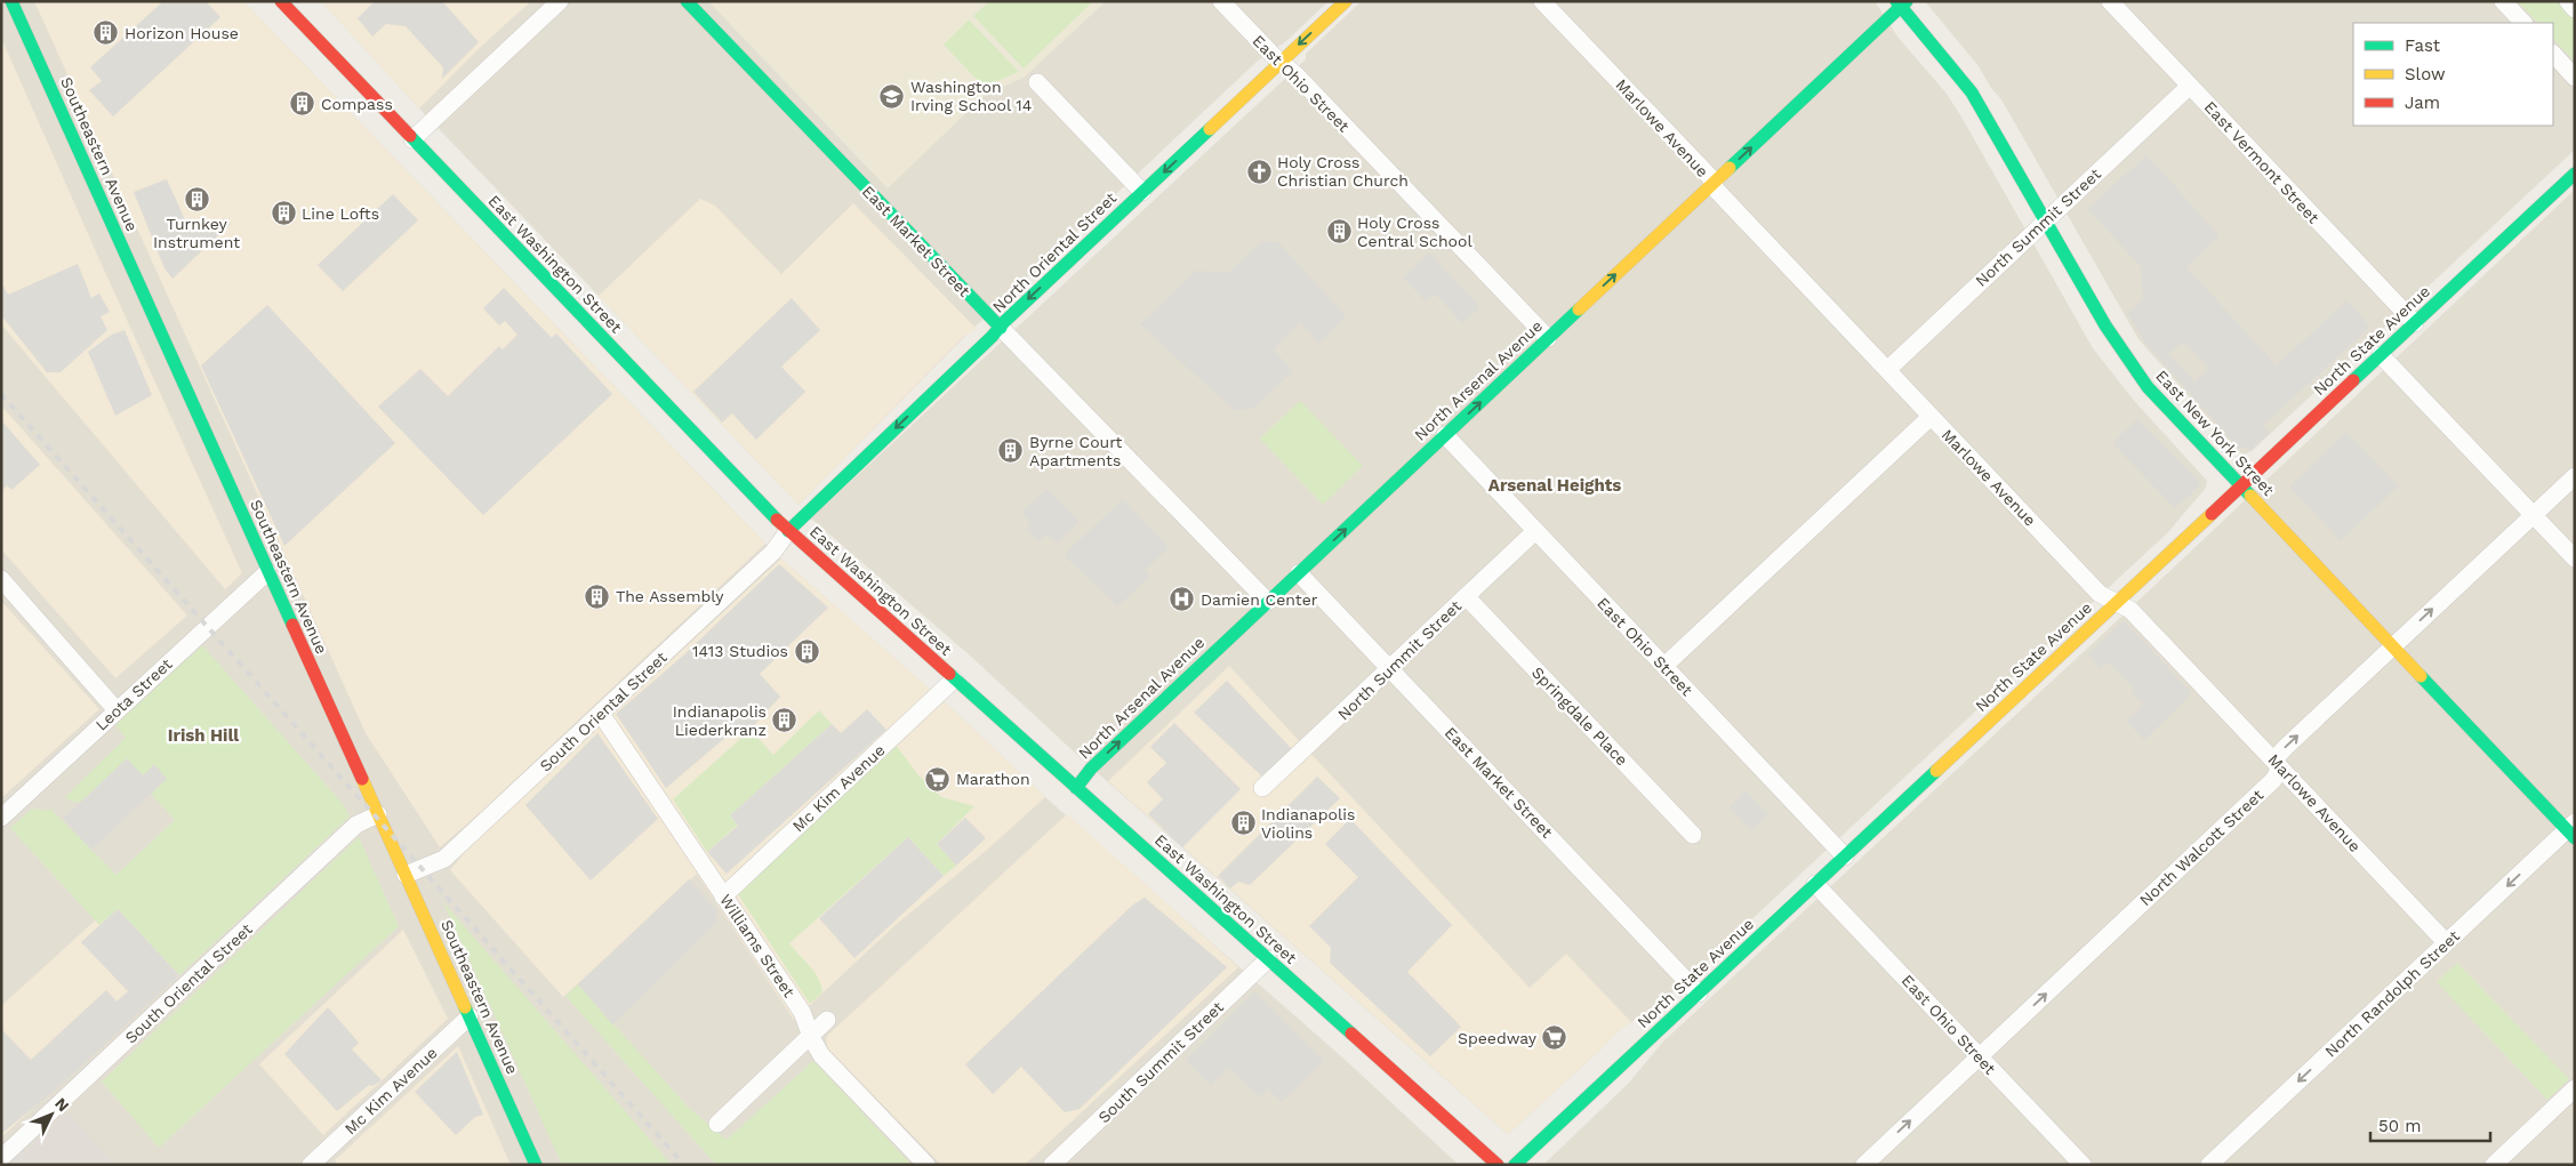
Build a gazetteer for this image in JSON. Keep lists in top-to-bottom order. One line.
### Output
{"streets":{"main road":["Southeastern Avenue","East Market Street","North Oriental Street","East Washington Street","North State Avenue","North Arsenal Avenue","East New York Street"],"street":["East Ohio Street","Marlowe Avenue","East Vermont Street","North Summit Street","Leota Street","South Oriental Street","Springdale Place","Mc Kim Avenue","North Walcott Street","Williams Street","North Randolph Street","South Summit Street"]},"crossings":[["East Ohio Street","North Summit Street"],["East Ohio Street","North Oriental Street"],["East Ohio Street","North State Avenue"],["East Ohio Street","North Arsenal Avenue"],["East Ohio Street","North Walcott Street"],["Marlowe Avenue","North Summit Street"],["Marlowe Avenue","North State Avenue"],["Marlowe Avenue","North Arsenal Avenue"],["Marlowe Avenue","North Walcott Street"],["Marlowe Avenue","North Randolph Street"],["Southeastern Avenue","Leota Street"],["Southeastern Avenue","South Oriental Street"],["Southeastern Avenue","Mc Kim Avenue"],["East Vermont Street","North Summit Street"],["East Vermont Street","North State Avenue"],["North Summit Street","East Market Street"],["North Summit Street","East New York Street"],["North Summit Street","Springdale Place"],["East Market Street","North Oriental Street"],["East Market Street","North State Avenue"],["East Market Street","North Arsenal Avenue"],["North Oriental Street","East Washington Street"],["North Oriental Street","South Oriental Street"],["East Washington Street","North Arsenal Avenue"],["East Washington Street","South Oriental Street"],["East Washington Street","Mc Kim Avenue"],["East Washington Street","South Summit Street"],["North State Avenue","East New York Street"],["North Arsenal Avenue","East New York Street"],["East New York Street","North Walcott Street"],["East New York Street","North Randolph Street"],["South Oriental Street","Williams Street"],["Mc Kim Avenue","Williams Street"]],"one_way":["North Oriental Street","North Arsenal Avenue","North Walcott Street","North Randolph Street"],"districts":["Arsenal Heights","Irish Hill"],"places":{"building":["Horizon House","Compass","Turnkey Instrument","Line Lofts","Holy Cross Central School","Byrne Court Apartments","The Assembly","1413 Studios","Indianapolis Liederkranz","Indianapolis Violins"],"school or university":["Washington Irving School 14"],"church":["Holy Cross Christian Church"],"hospital":["Damien Center"],"supermarket":["Marathon","Speedway"]},"legend":["Fast","Slow","Jam"],"scale_bar":"50 m","north":"top right"}
